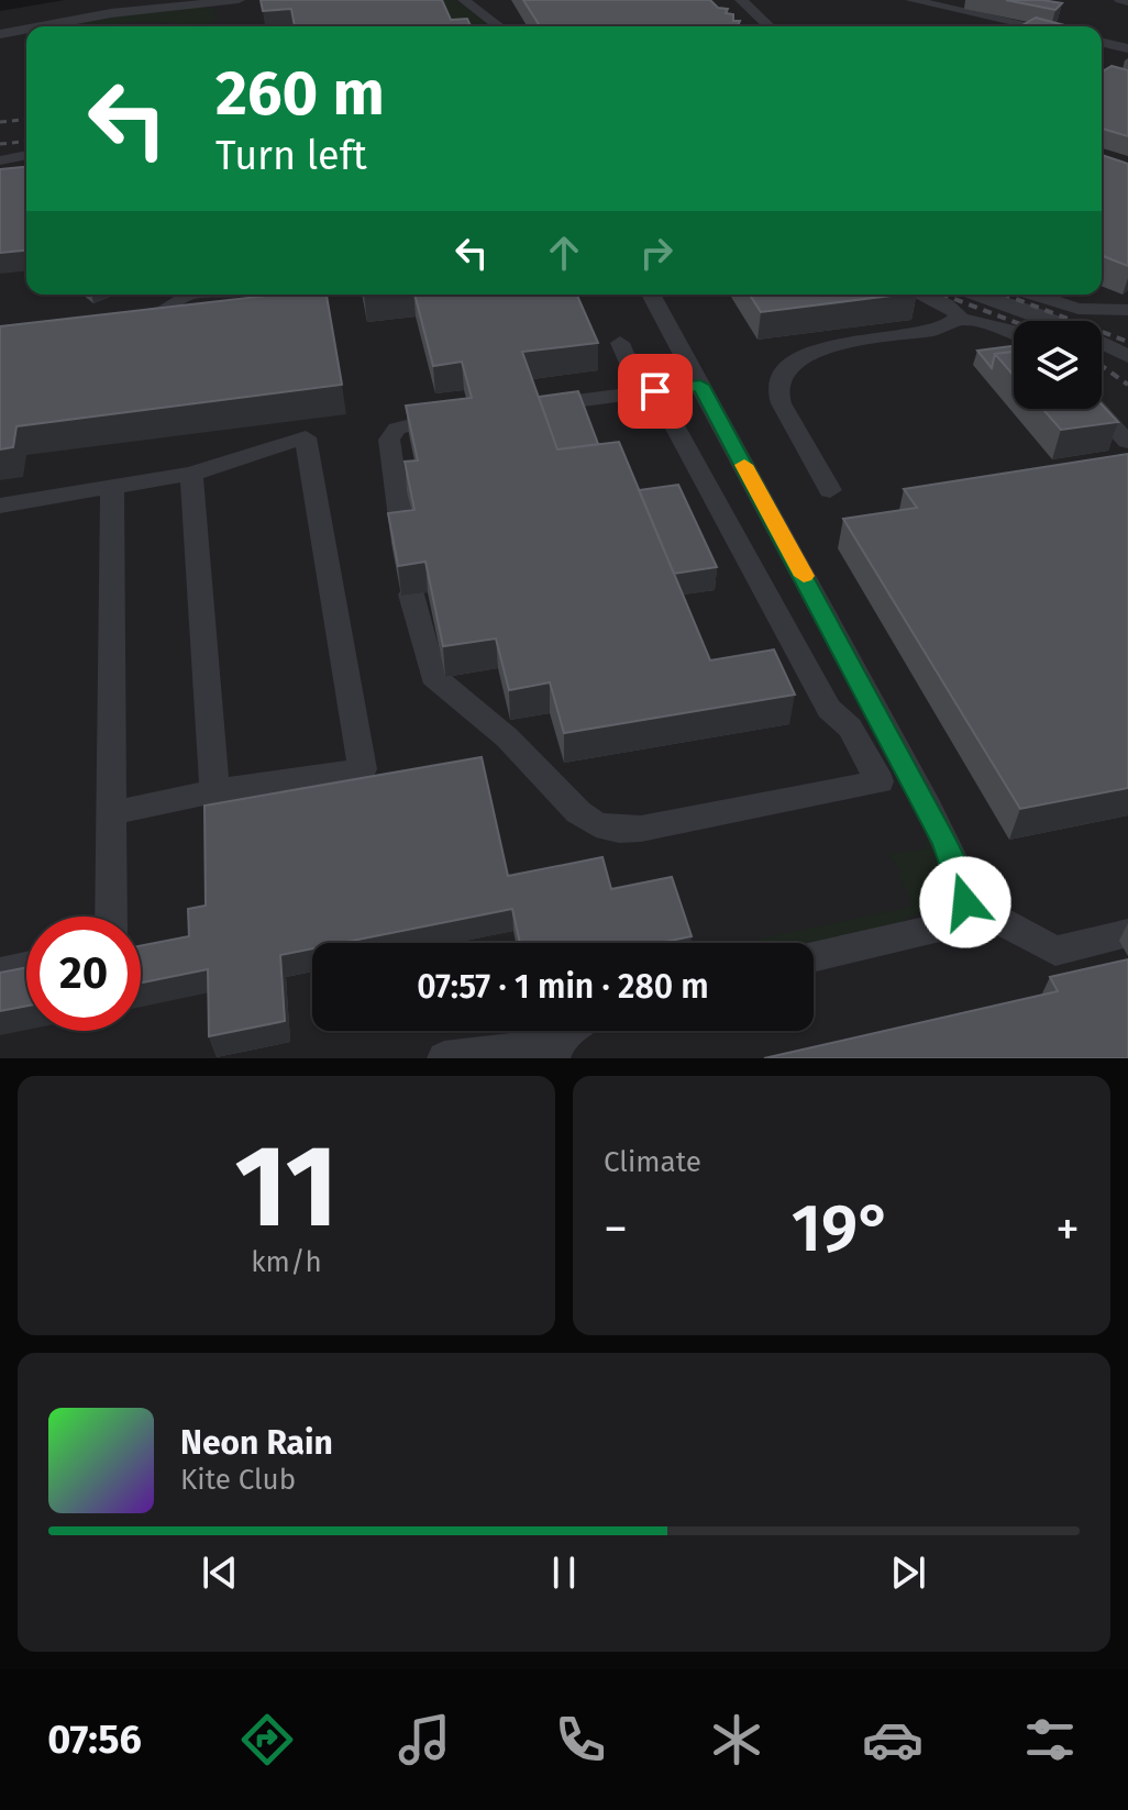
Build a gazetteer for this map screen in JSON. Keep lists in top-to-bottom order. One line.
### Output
{"page":{"turn":["260 m","Turn left"],"limit":"20","trip":"07:57 · 1 min · 280 m","tile":[["11","km/h"],"Climate"],"heat":["−","19°","+"],"song":["Neon Rain","Kite Club"],"tabs":"07:56"}}
